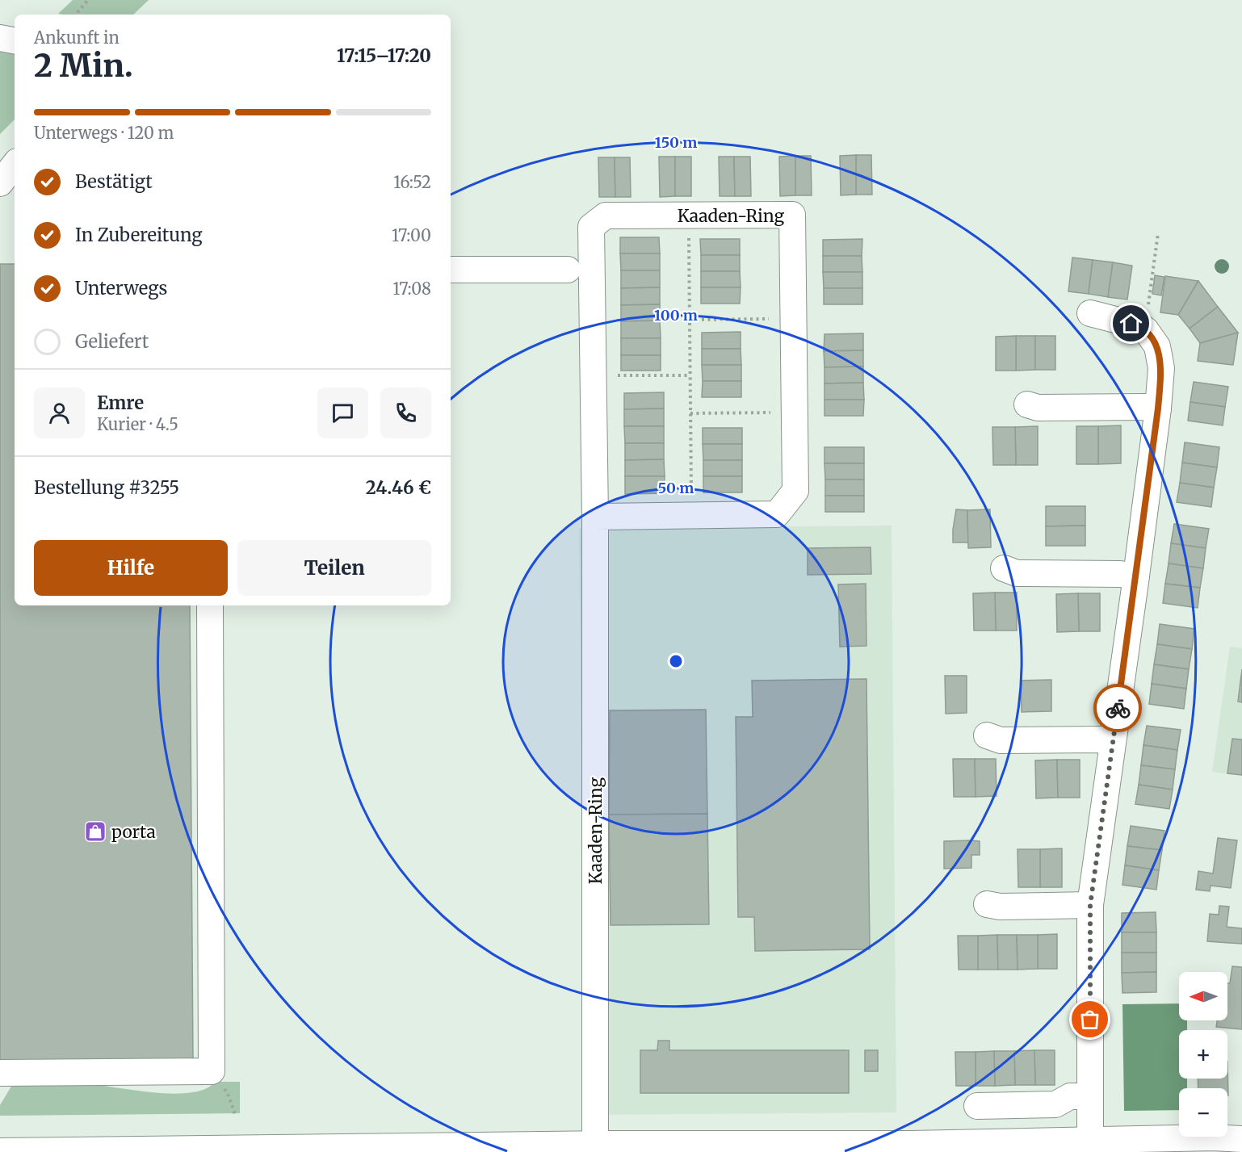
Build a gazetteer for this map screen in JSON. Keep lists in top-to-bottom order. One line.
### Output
{"streets":{"street":["Kaaden-Ring"]},"places":{"shop":["porta"]},"north":"left","page":{"heading":["2 Min.","Ankunft in","17:15–17:20"],"panel":["Emre","Kurier · 4.5","Bestellung #3255","24.46 €"],"bar":"Unterwegs · 120 m","list":[["Bestätigt","16:52"],["In Zubereitung","17:00"],["Unterwegs","17:08"],"Geliefert"],"buttons":["Hilfe","Teilen"],"map_buttons":["+","−"]},"rings":["150 m","100 m","50 m"]}
